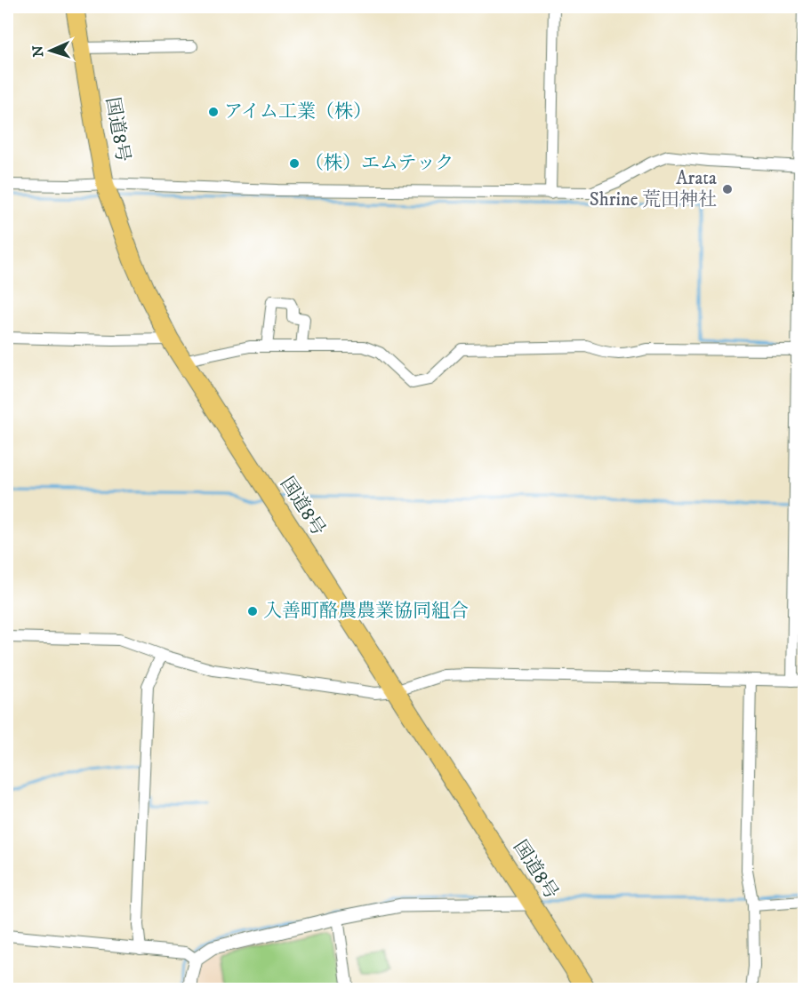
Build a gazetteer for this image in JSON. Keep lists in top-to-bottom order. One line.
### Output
{"streets":{"highway":["国道8号"]},"places":["アイム工業（株）","（株）エムテック","Arata Shrine 荒田神社","入善町酪農農業協同組合"],"north":"left"}
